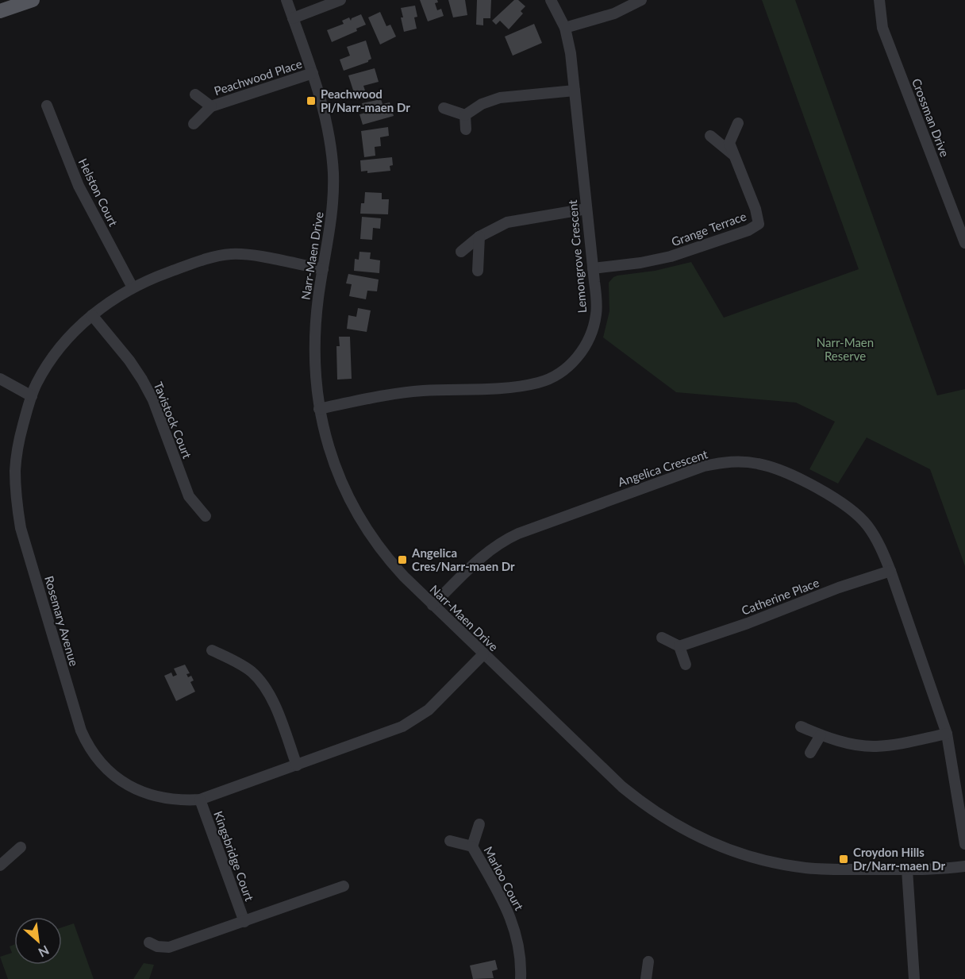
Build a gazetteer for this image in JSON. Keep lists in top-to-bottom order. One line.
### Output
{"streets":{"street":["Peachwood Place","Crossman Drive","Helston Court","Grange Terrace","Narr-Maen Drive","Lemongrove Crescent","Tavistock Court","Angelica Crescent","Catherine Place","Rosemary Avenue","Kingsbridge Court","Marloo Court"]},"crossings":[["Peachwood Place","Narr-Maen Drive"],["Helston Court","Rosemary Avenue"],["Grange Terrace","Lemongrove Crescent"],["Narr-Maen Drive","Lemongrove Crescent"],["Narr-Maen Drive","Angelica Crescent"],["Narr-Maen Drive","Rosemary Avenue"],["Tavistock Court","Rosemary Avenue"],["Angelica Crescent","Catherine Place"],["Rosemary Avenue","Kingsbridge Court"]],"parks":["Narr-Maen Reserve"],"places":{"transit":["Peachwood Pl/Narr-maen Dr","Angelica Cres/Narr-maen Dr","Croydon Hills Dr/Narr-maen Dr"]},"north":"bottom right"}
